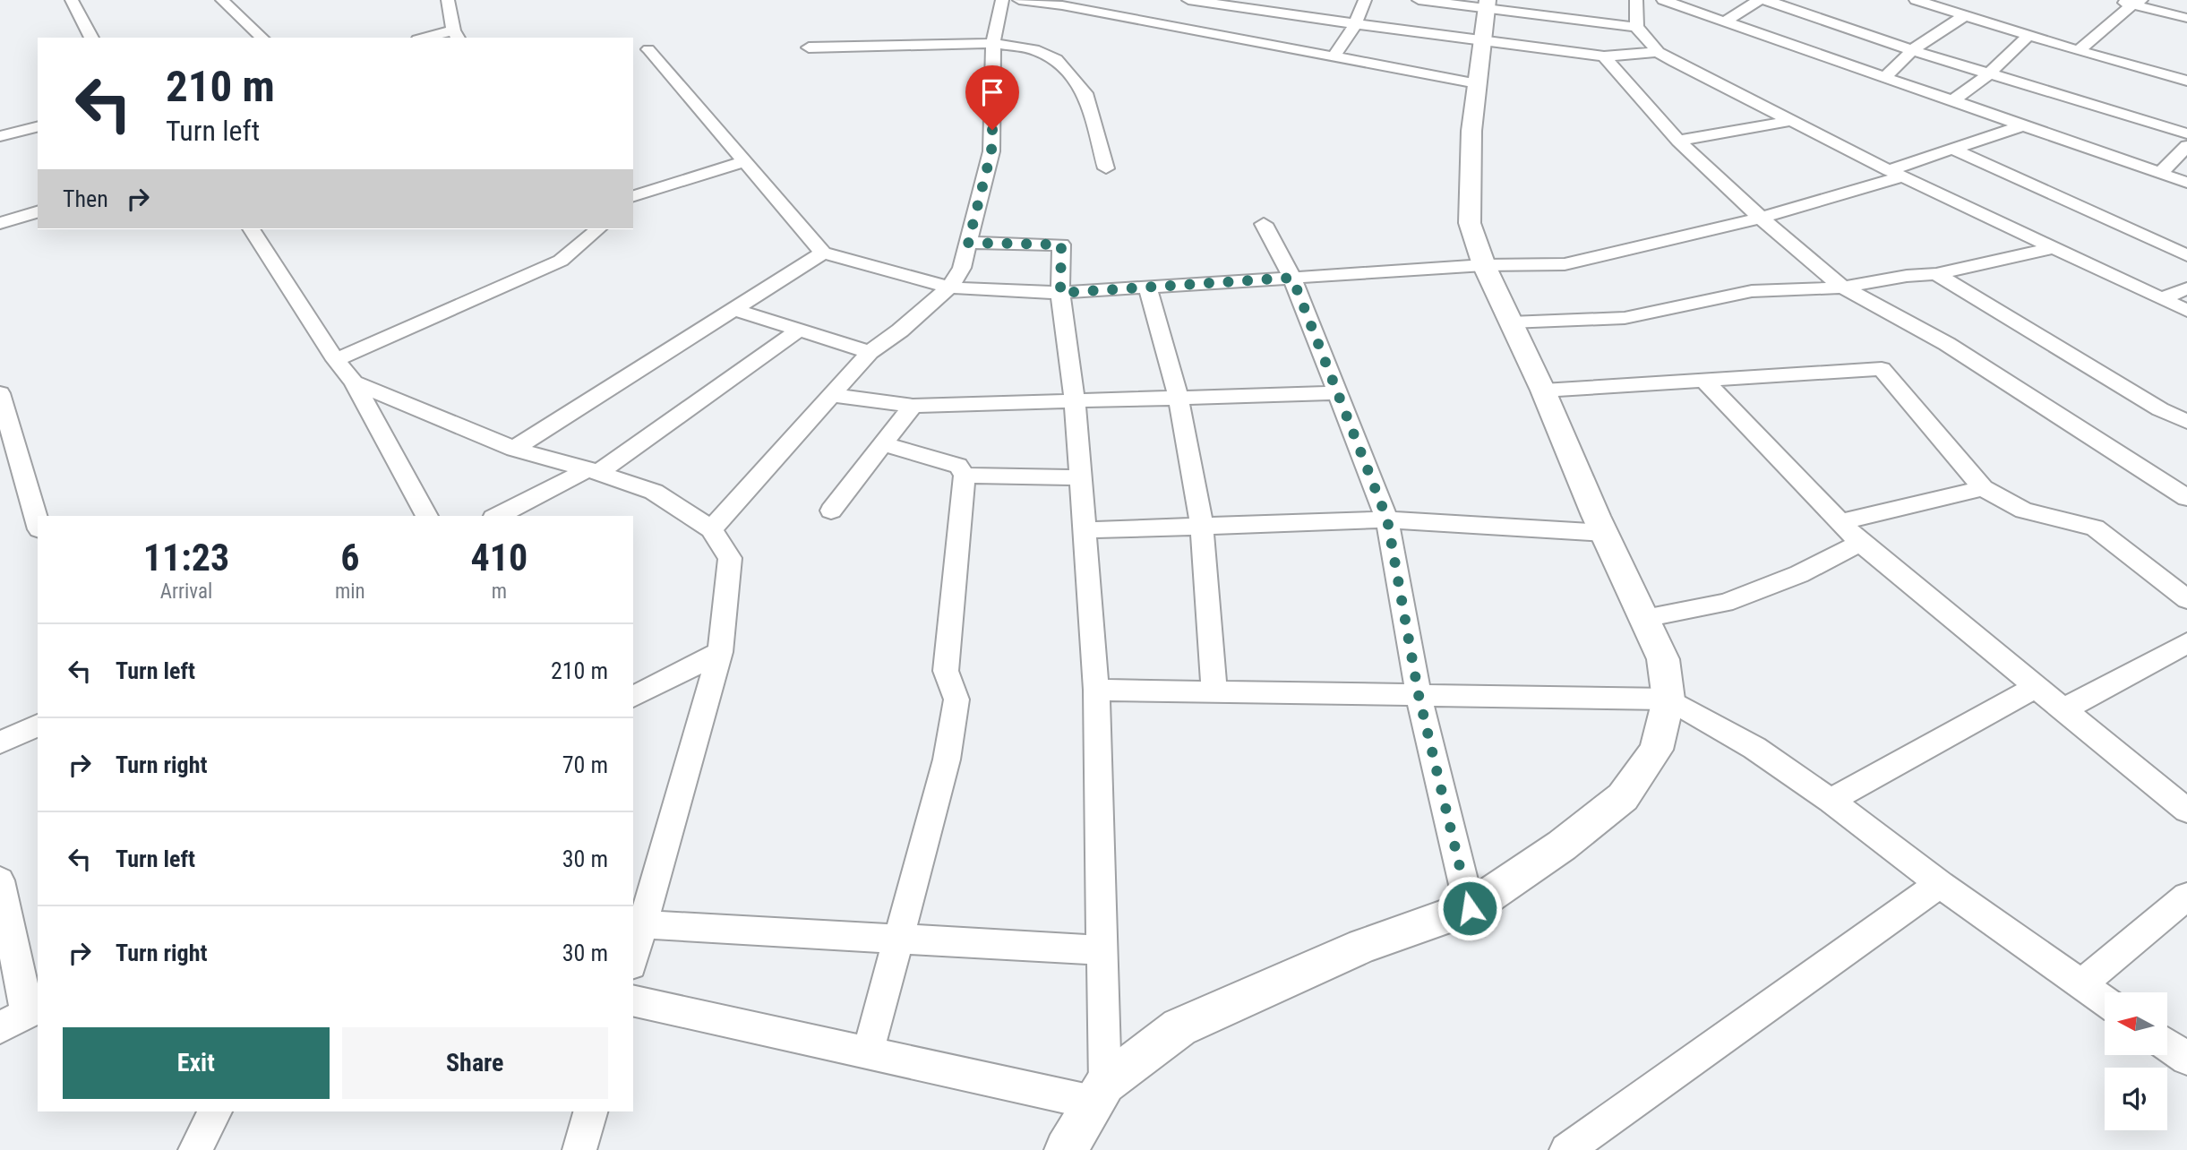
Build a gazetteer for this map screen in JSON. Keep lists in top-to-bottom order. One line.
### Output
{"north":"left","page":{"turn":["210 m","Turn left"],"then":"Then","eta":["11:23","Arrival","6","min","410","m"],"list":[{"name":"Turn left","value":"210 m"},{"name":"Turn right","value":"70 m"},{"name":"Turn left","value":"30 m"},{"name":"Turn right","value":"30 m"}],"buttons":["Exit","Share"]}}
